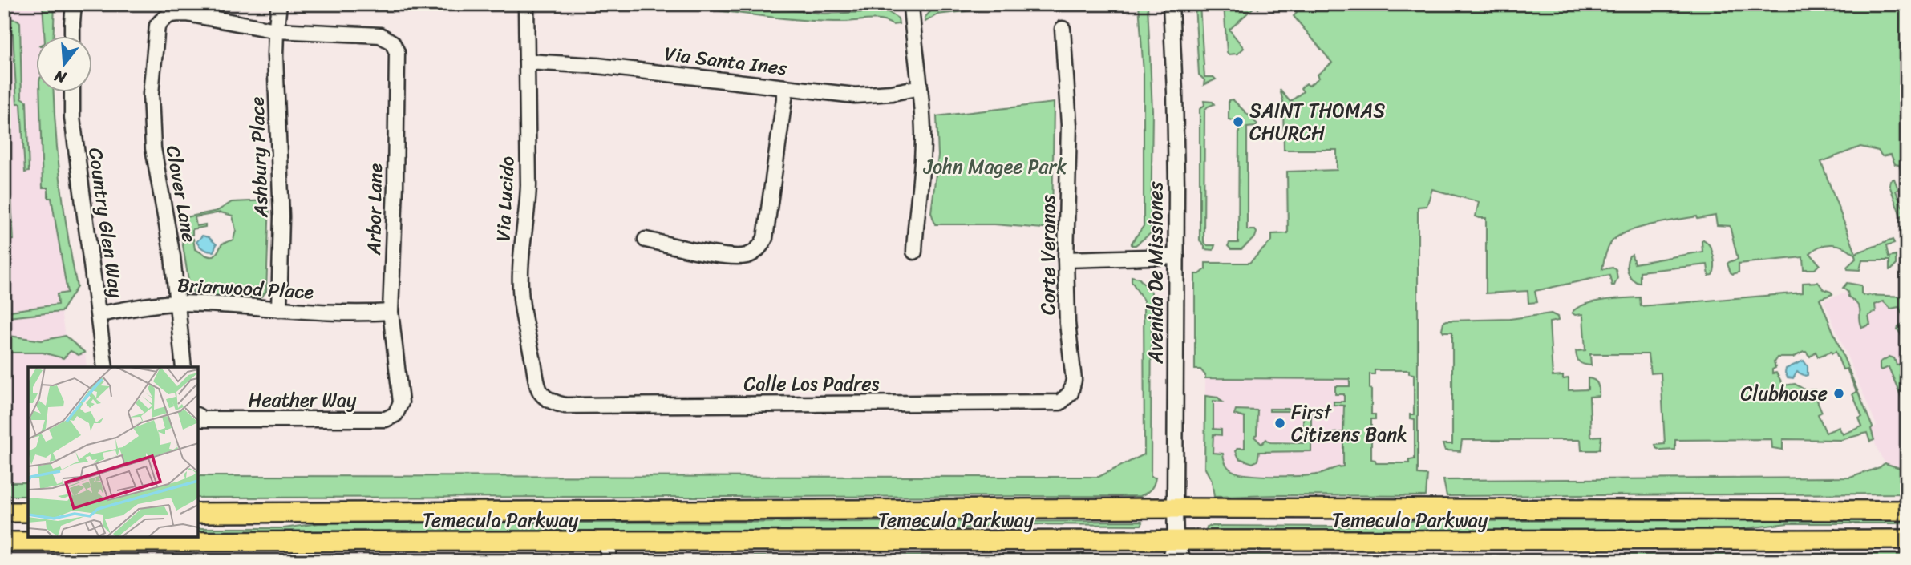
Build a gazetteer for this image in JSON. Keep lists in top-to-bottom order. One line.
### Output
{"streets":{"main road":["Temecula Parkway"],"street":["Via Santa Ines","Ashbury Place","Clover Lane","Via Lucido","Arbor Lane","Country Glen Way","Corte Veranos","Avenida De Missiones","Briarwood Place","Calle Los Padres","Heather Way"]},"crossings":[["Via Santa Ines","Via Lucido"],["Ashbury Place","Clover Lane"],["Ashbury Place","Arbor Lane"],["Ashbury Place","Briarwood Place"],["Clover Lane","Arbor Lane"],["Clover Lane","Briarwood Place"],["Via Lucido","Calle Los Padres"],["Arbor Lane","Briarwood Place"],["Arbor Lane","Heather Way"],["Country Glen Way","Briarwood Place"],["Corte Veranos","Calle Los Padres"],["Avenida De Missiones","Temecula Parkway"]],"parks":["John Magee Park"],"places":["SAINT THOMAS CHURCH","Clubhouse","First Citizens Bank"],"north":"bottom"}
